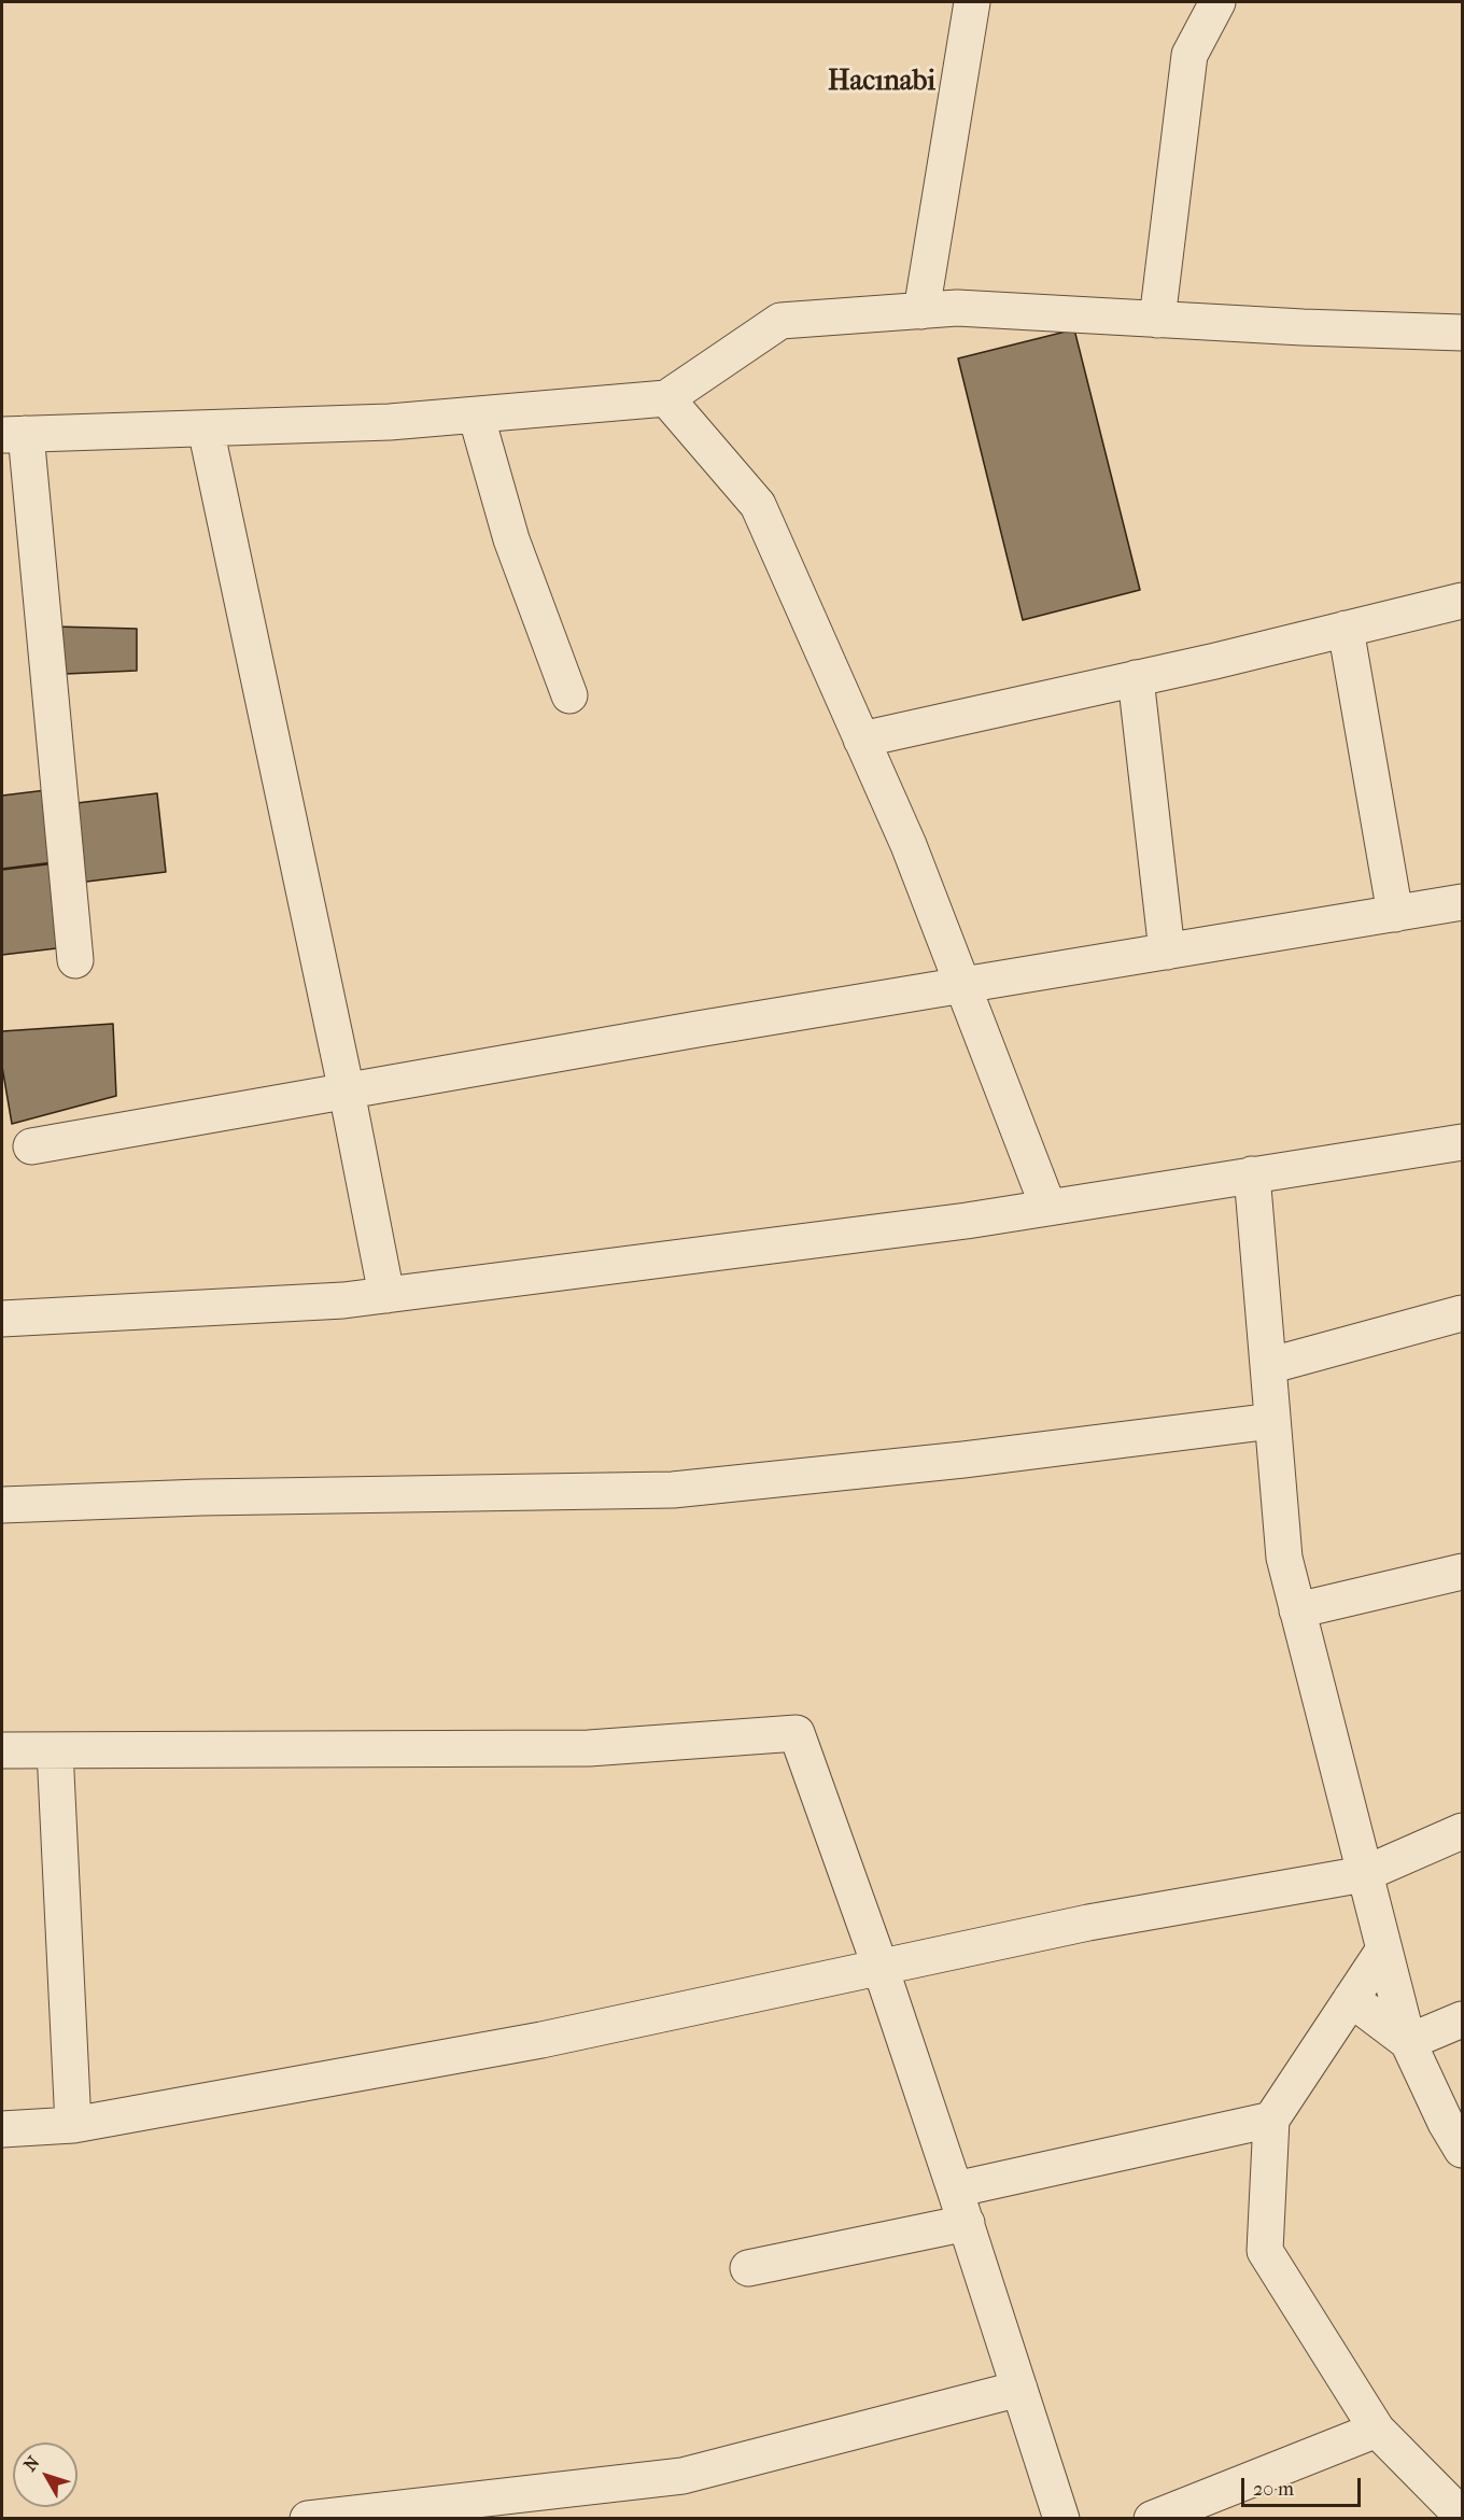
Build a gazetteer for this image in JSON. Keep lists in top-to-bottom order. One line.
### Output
{"districts":["Hacınabi"],"scale_bar":"20 m","north":"top left"}
